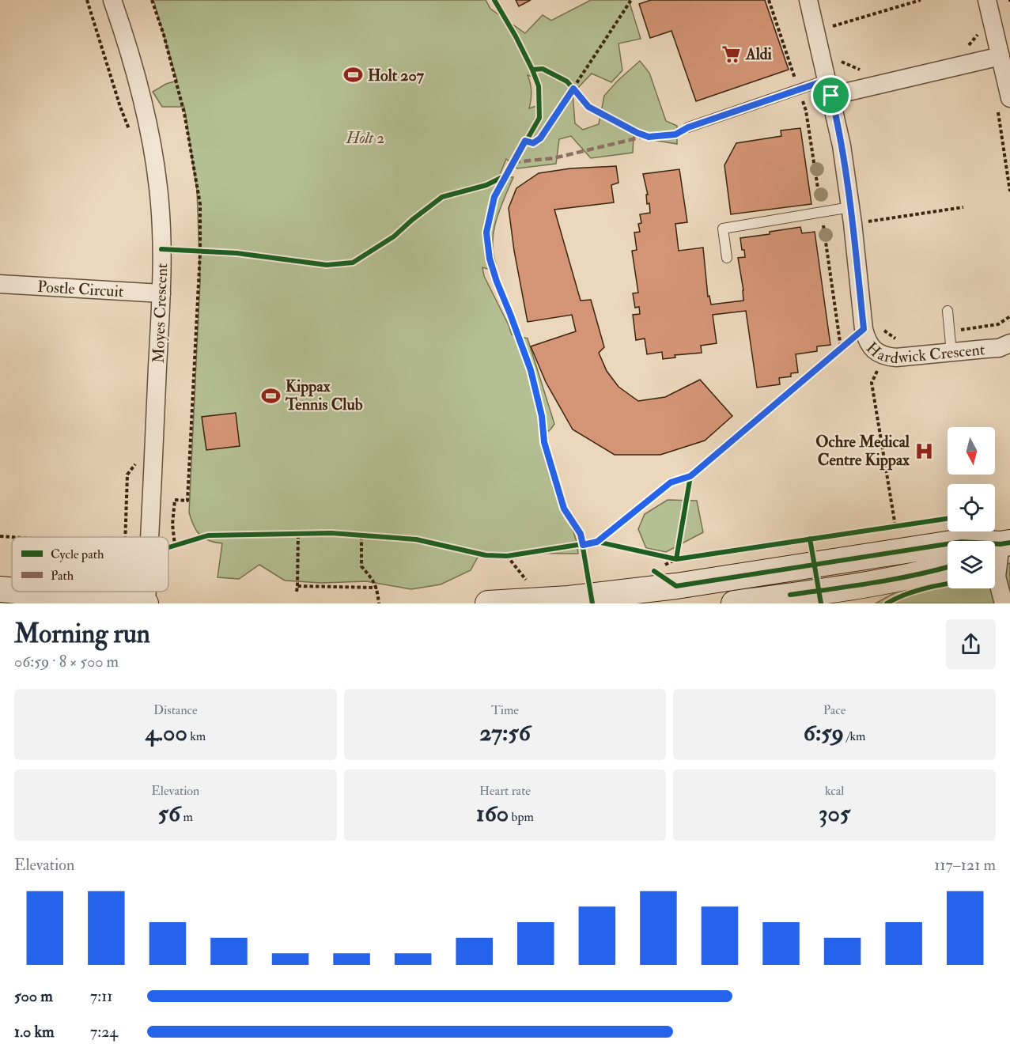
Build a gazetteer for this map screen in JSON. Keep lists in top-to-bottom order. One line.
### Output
{"streets":{"street":["Postle Circuit","Moyes Crescent","Hardwick Crescent"]},"crossings":[["Postle Circuit","Moyes Crescent"]],"parks":["Holt 2"],"places":{"supermarket":["Aldi"],"sports":["Holt 207","Kippax Tennis Club"],"hospital":["Ochre Medical Centre Kippax"]},"legend":["Cycle path","Path"],"north":"bottom","page":{"heading":["Morning run","06:59 · 8 × 500 m"],"stats":[["Distance","4.00 km"],["Time","27:56"],["Pace","6:59 /km"],["Elevation","56 m"],["Heart rate","160 bpm"],["kcal","305"]],"chart":["Elevation","117–121 m"],"list":[{"name":"500 m","note":"7:11"},{"name":"1.0 km","note":"7:24"}]}}
